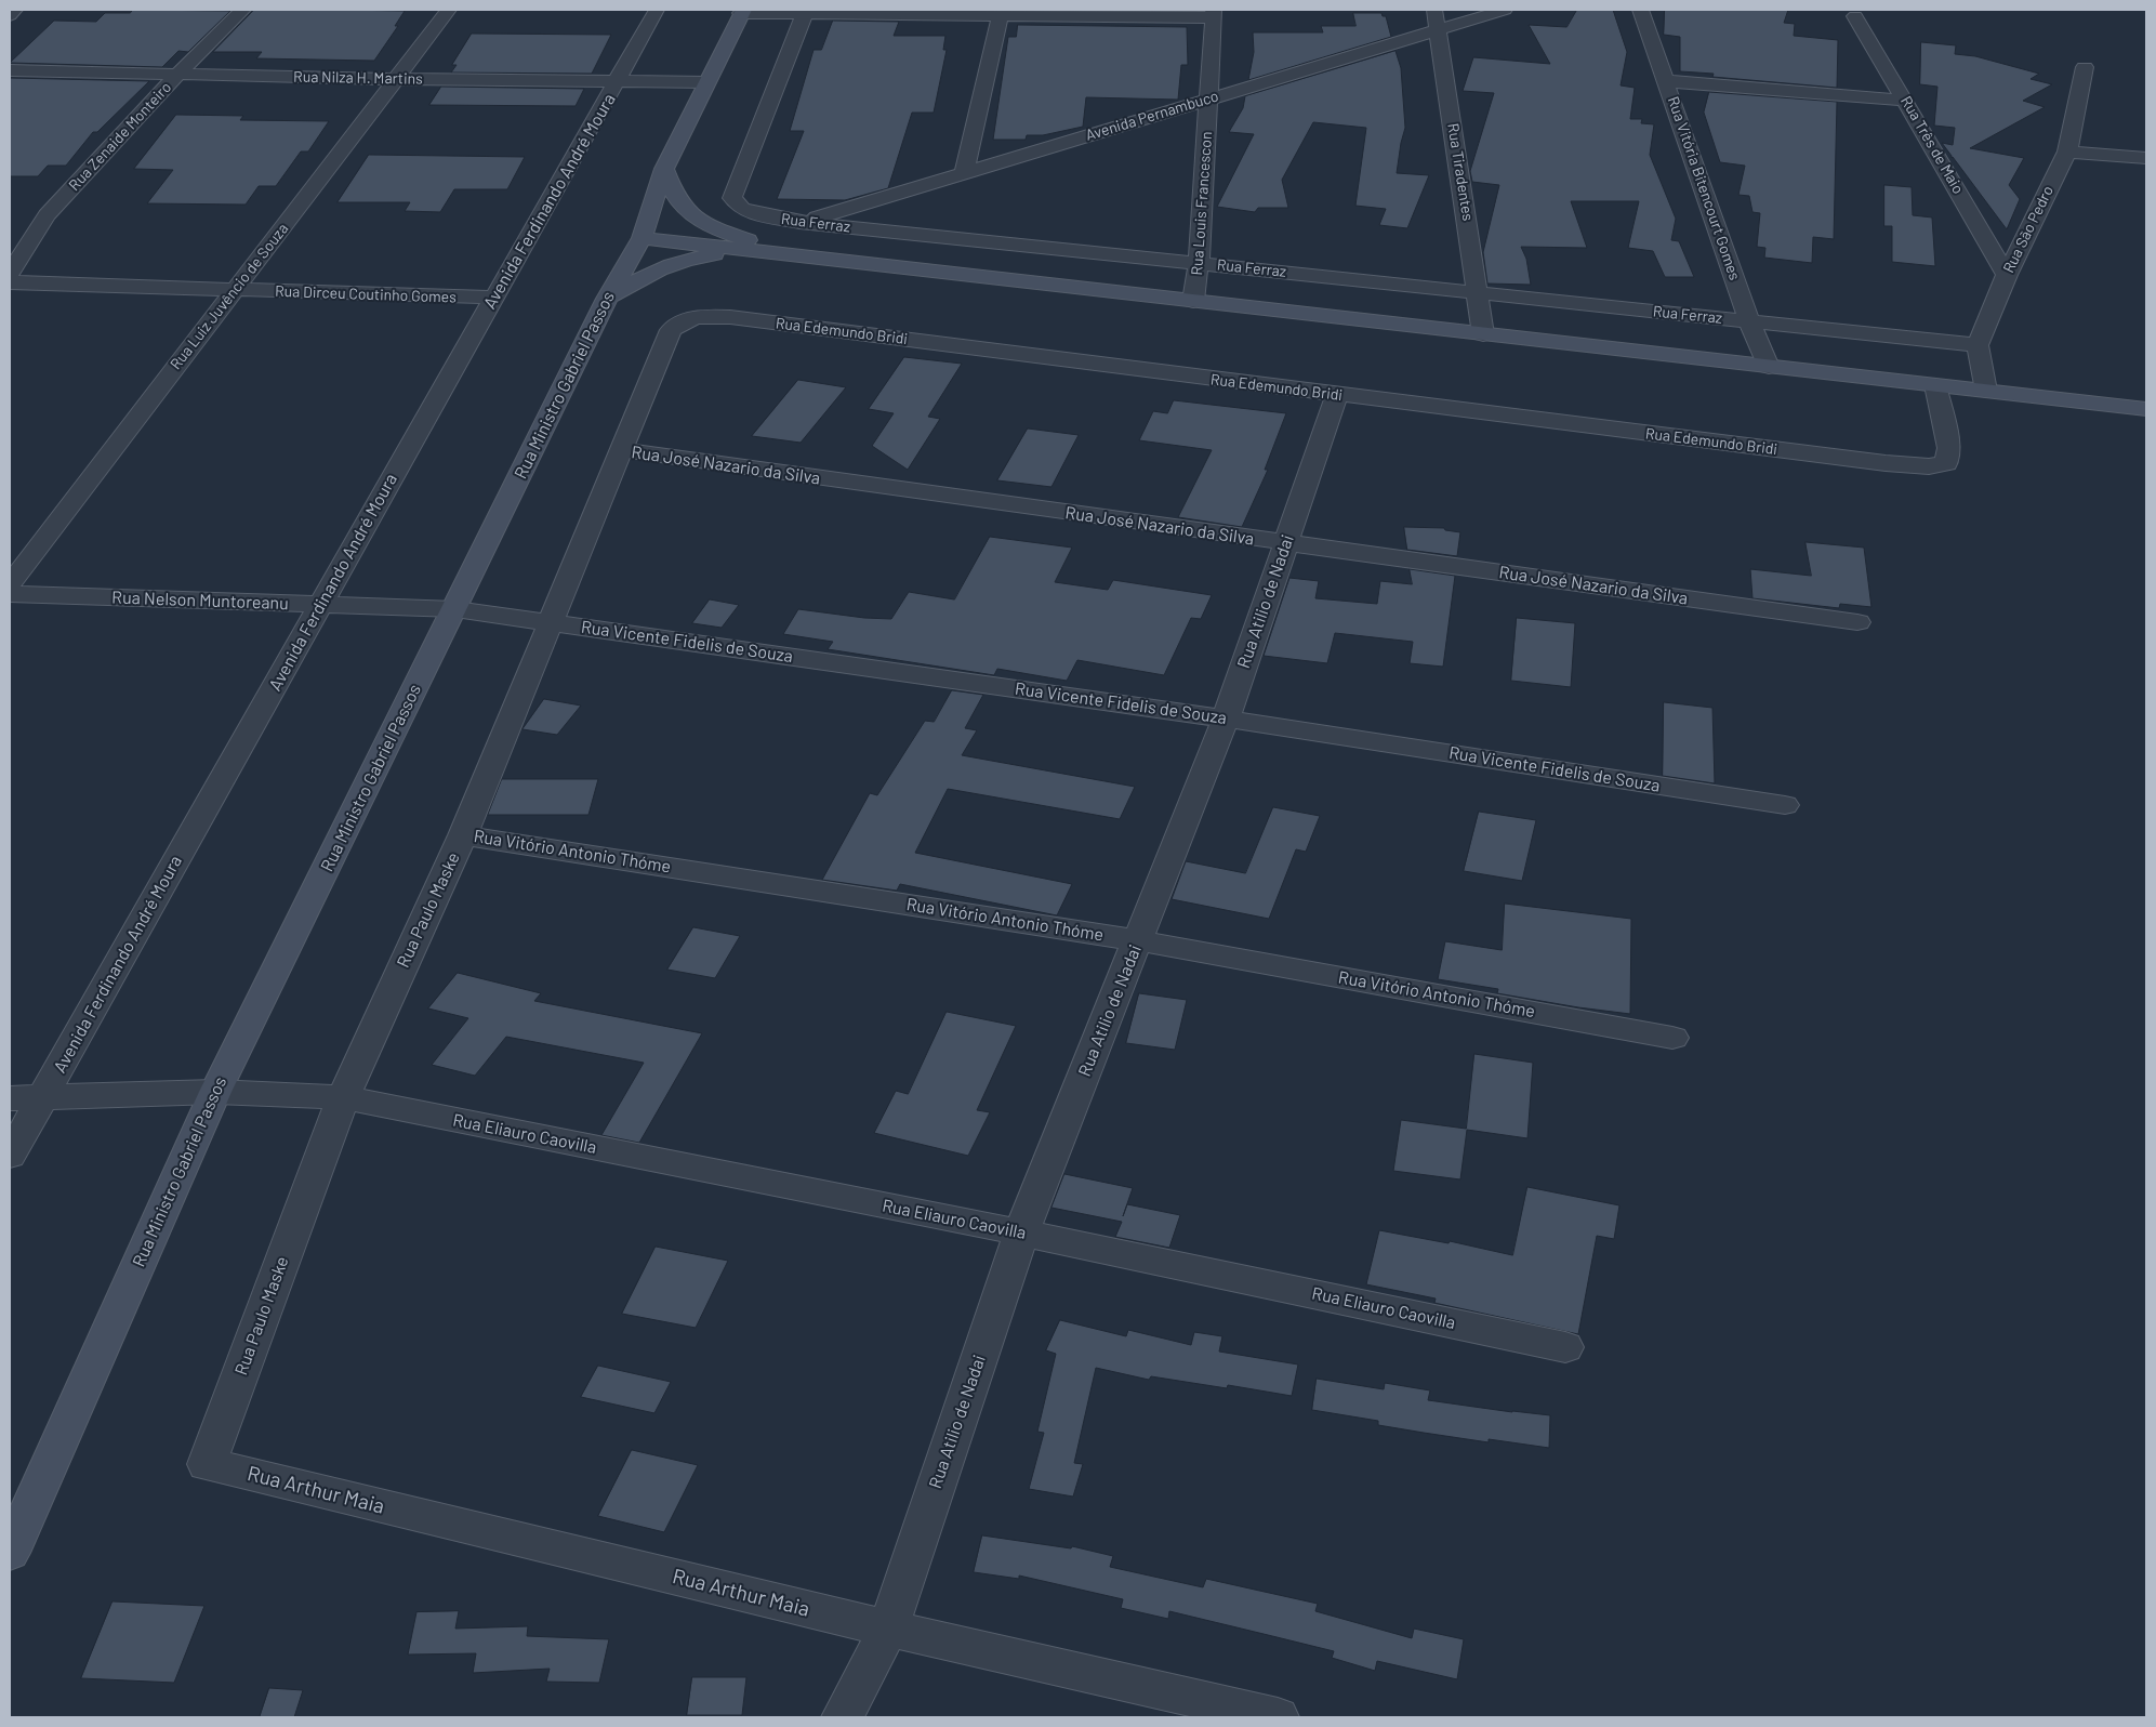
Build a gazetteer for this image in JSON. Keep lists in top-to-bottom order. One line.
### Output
{"streets":{"main road":["Rua Ministro Gabriel Passos"],"street":["Rua Nilza H. Martins","Avenida Pernambuco","Rua Zenaide Monteiro","Rua Três de Maio","Rua Tiradentes","Rua Vitória Bitencourt Gomes","Avenida Ferdinando André Moura","Rua Louis Francescon","Rua Ferraz","Rua São Pedro","Rua Dirceu Coutinho Gomes","Rua Luiz Juvêncio de Souza","Rua Edemundo Bridi","Rua José Nazario da Silva","Rua Nelson Muntoreanu","Rua Atilio de Nadai","Rua Vicente Fidelis de Souza","Rua Vitório Antonio Thóme","Rua Paulo Maske","Rua Eliauro Caovilla","Rua Arthur Maia"]},"crossings":[["Rua Nilza H. Martins","Rua Zenaide Monteiro"],["Rua Nilza H. Martins","Avenida Ferdinando André Moura"],["Rua Nilza H. Martins","Rua Luiz Juvêncio de Souza"],["Rua Nilza H. Martins","Rua Ministro Gabriel Passos"],["Avenida Pernambuco","Rua Tiradentes"],["Avenida Pernambuco","Rua Louis Francescon"],["Avenida Pernambuco","Rua Ferraz"],["Rua Três de Maio","Rua São Pedro"],["Rua Tiradentes","Rua Ferraz"],["Rua Vitória Bitencourt Gomes","Rua Ferraz"],["Avenida Ferdinando André Moura","Rua Dirceu Coutinho Gomes"],["Avenida Ferdinando André Moura","Rua Nelson Muntoreanu"],["Avenida Ferdinando André Moura","Rua Eliauro Caovilla"],["Rua Louis Francescon","Rua Ferraz"],["Rua Ferraz","Rua São Pedro"],["Rua Dirceu Coutinho Gomes","Rua Luiz Juvêncio de Souza"],["Rua Edemundo Bridi","Rua Atilio de Nadai"],["Rua Edemundo Bridi","Rua Paulo Maske"],["Rua Ministro Gabriel Passos","Rua Nelson Muntoreanu"],["Rua Ministro Gabriel Passos","Rua Vicente Fidelis de Souza"],["Rua Ministro Gabriel Passos","Rua Eliauro Caovilla"],["Rua José Nazario da Silva","Rua Atilio de Nadai"],["Rua José Nazario da Silva","Rua Paulo Maske"],["Rua Nelson Muntoreanu","Rua Vicente Fidelis de Souza"],["Rua Atilio de Nadai","Rua Vicente Fidelis de Souza"],["Rua Atilio de Nadai","Rua Vitório Antonio Thóme"],["Rua Atilio de Nadai","Rua Eliauro Caovilla"],["Rua Atilio de Nadai","Rua Arthur Maia"],["Rua Vicente Fidelis de Souza","Rua Paulo Maske"],["Rua Vitório Antonio Thóme","Rua Paulo Maske"],["Rua Paulo Maske","Rua Eliauro Caovilla"],["Rua Paulo Maske","Rua Arthur Maia"]]}
